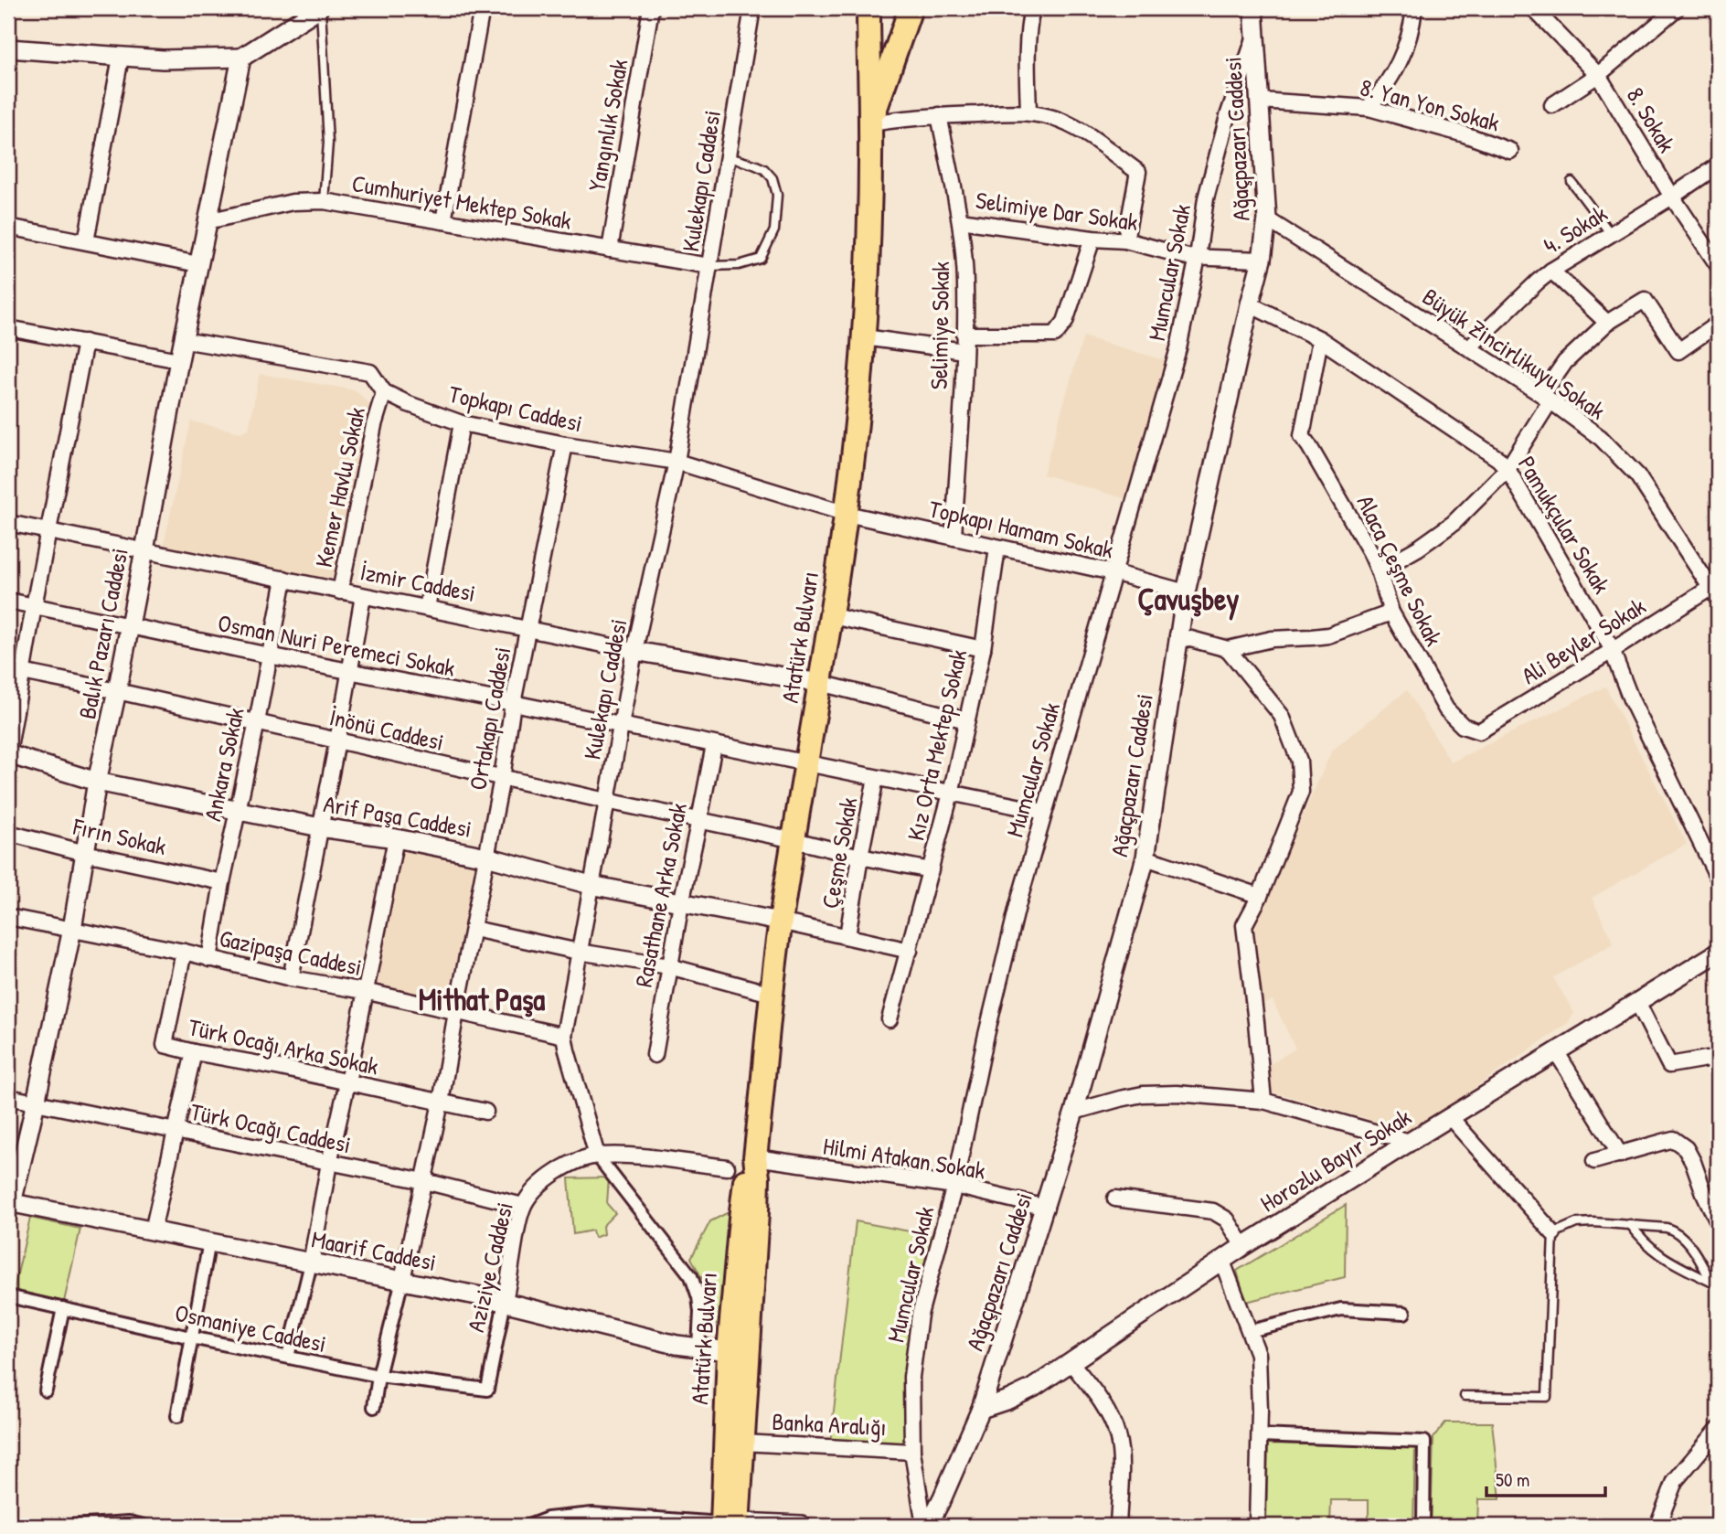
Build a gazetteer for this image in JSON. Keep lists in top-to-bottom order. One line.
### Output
{"streets":{"main road":["Atatürk Bulvarı"],"street":["8. Yan Yon Sokak","8. Sokak","Yangınlık Sokak","Ağaçpazarı Caddesi","Kulekapı Caddesi","Cumhuriyet Mektep Sokak","Selimiye Dar Sokak","4. Sokak","Mumcular Sokak","Selimiye Sokak","Büyük Zincirlikuyu Sokak","Topkapı Caddesi","Kemer Havlu Sokak","Pamukçular Sokak","Topkapı Hamam Sokak","Alaca Çeşme Sokak","İzmir Caddesi","Balık Pazarı Caddesi","Ali Beyler Sokak","Osman Nuri Peremeci Sokak","Ortakapı Caddesi","İnönü Caddesi","Kız Orta Mektep Sokak","Ankara Sokak","Arif Paşa Caddesi","Fırın Sokak","Çeşme Sokak","Rasathane Arka Sokak","Gazipaşa Caddesi","Türk Ocağı Arka Sokak","Türk Ocağı Caddesi","Hilmi Atakan Sokak","Horozlu Bayır Sokak","Maarif Caddesi","Aziziye Caddesi","Osmaniye Caddesi","Banka Aralığı"]},"crossings":[["8. Yan Yon Sokak","Ağaçpazarı Caddesi"],["8. Sokak","4. Sokak"],["Yangınlık Sokak","Cumhuriyet Mektep Sokak"],["Ağaçpazarı Caddesi","Selimiye Dar Sokak"],["Ağaçpazarı Caddesi","Mumcular Sokak"],["Ağaçpazarı Caddesi","Büyük Zincirlikuyu Sokak"],["Ağaçpazarı Caddesi","Pamukçular Sokak"],["Ağaçpazarı Caddesi","Topkapı Hamam Sokak"],["Ağaçpazarı Caddesi","Hilmi Atakan Sokak"],["Ağaçpazarı Caddesi","Horozlu Bayır Sokak"],["Kulekapı Caddesi","Cumhuriyet Mektep Sokak"],["Kulekapı Caddesi","Topkapı Caddesi"],["Kulekapı Caddesi","İzmir Caddesi"],["Kulekapı Caddesi","Osman Nuri Peremeci Sokak"],["Kulekapı Caddesi","İnönü Caddesi"],["Kulekapı Caddesi","Arif Paşa Caddesi"],["Kulekapı Caddesi","Gazipaşa Caddesi"],["Kulekapı Caddesi","Maarif Caddesi"],["Kulekapı Caddesi","Aziziye Caddesi"],["Cumhuriyet Mektep Sokak","Balık Pazarı Caddesi"],["Selimiye Dar Sokak","Mumcular Sokak"],["Selimiye Dar Sokak","Selimiye Sokak"],["4. Sokak","Büyük Zincirlikuyu Sokak"],["Mumcular Sokak","Topkapı Hamam Sokak"],["Mumcular Sokak","Osman Nuri Peremeci Sokak"],["Mumcular Sokak","Hilmi Atakan Sokak"],["Mumcular Sokak","Banka Aralığı"],["Selimiye Sokak","Topkapı Hamam Sokak"],["Büyük Zincirlikuyu Sokak","Ali Beyler Sokak"],["Topkapı Caddesi","Kemer Havlu Sokak"],["Topkapı Caddesi","Topkapı Hamam Sokak"],["Topkapı Caddesi","Balık Pazarı Caddesi"],["Topkapı Caddesi","Atatürk Bulvarı"],["Topkapı Caddesi","Ortakapı Caddesi"],["Kemer Havlu Sokak","İzmir Caddesi"],["Pamukçular Sokak","Alaca Çeşme Sokak"],["Pamukçular Sokak","Ali Beyler Sokak"],["Topkapı Hamam Sokak","Atatürk Bulvarı"],["Topkapı Hamam Sokak","Kız Orta Mektep Sokak"],["Alaca Çeşme Sokak","Ali Beyler Sokak"],["İzmir Caddesi","Balık Pazarı Caddesi"],["İzmir Caddesi","Atatürk Bulvarı"],["İzmir Caddesi","Ortakapı Caddesi"],["İzmir Caddesi","Ankara Sokak"],["Balık Pazarı Caddesi","Osman Nuri Peremeci Sokak"],["Balık Pazarı Caddesi","İnönü Caddesi"],["Balık Pazarı Caddesi","Arif Paşa Caddesi"],["Balık Pazarı Caddesi","Fırın Sokak"],["Balık Pazarı Caddesi","Gazipaşa Caddesi"],["Balık Pazarı Caddesi","Türk Ocağı Caddesi"],["Balık Pazarı Caddesi","Maarif Caddesi"],["Atatürk Bulvarı","Osman Nuri Peremeci Sokak"],["Atatürk Bulvarı","İnönü Caddesi"],["Atatürk Bulvarı","Arif Paşa Caddesi"],["Atatürk Bulvarı","Hilmi Atakan Sokak"],["Atatürk Bulvarı","Maarif Caddesi"],["Atatürk Bulvarı","Banka Aralığı"],["Osman Nuri Peremeci Sokak","Ortakapı Caddesi"],["Osman Nuri Peremeci Sokak","Kız Orta Mektep Sokak"],["Osman Nuri Peremeci Sokak","Ankara Sokak"],["Osman Nuri Peremeci Sokak","Çeşme Sokak"],["Osman Nuri Peremeci Sokak","Rasathane Arka Sokak"],["Ortakapı Caddesi","İnönü Caddesi"],["Ortakapı Caddesi","Arif Paşa Caddesi"],["Ortakapı Caddesi","Gazipaşa Caddesi"],["Ortakapı Caddesi","Türk Ocağı Arka Sokak"],["Ortakapı Caddesi","Türk Ocağı Caddesi"],["Ortakapı Caddesi","Maarif Caddesi"],["Ortakapı Caddesi","Osmaniye Caddesi"],["İnönü Caddesi","Kız Orta Mektep Sokak"],["İnönü Caddesi","Ankara Sokak"],["İnönü Caddesi","Çeşme Sokak"],["İnönü Caddesi","Rasathane Arka Sokak"],["Ankara Sokak","Arif Paşa Caddesi"],["Ankara Sokak","Fırın Sokak"],["Ankara Sokak","Gazipaşa Caddesi"],["Arif Paşa Caddesi","Rasathane Arka Sokak"],["Gazipaşa Caddesi","Türk Ocağı Arka Sokak"],["Türk Ocağı Caddesi","Aziziye Caddesi"],["Maarif Caddesi","Aziziye Caddesi"],["Aziziye Caddesi","Osmaniye Caddesi"]],"districts":["Çavuşbey","Mithat Paşa"],"scale_bar":"50 m"}
